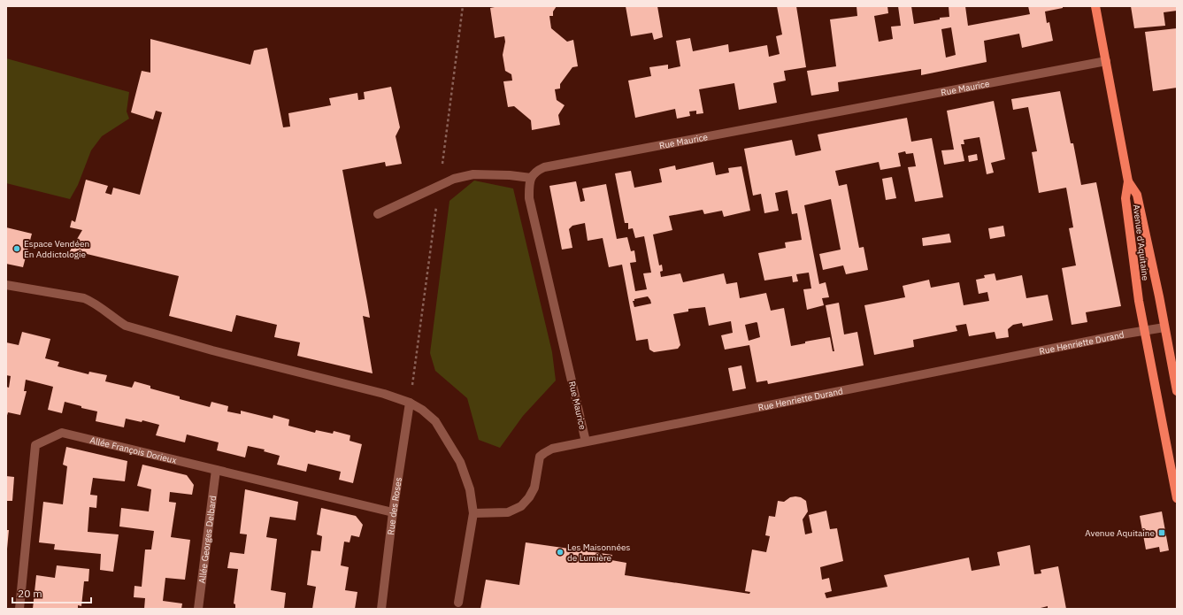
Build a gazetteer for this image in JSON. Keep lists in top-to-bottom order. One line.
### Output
{"streets":{"main road":["Avenue d'Aquitaine"],"street":["Rue Maurice","Rue Henriette Durand","Allée François Dorieux","Rue des Roses","Allée Georges Delbard"]},"crossings":[["Rue Maurice","Rue Henriette Durand"],["Avenue d'Aquitaine","Rue Henriette Durand"],["Allée François Dorieux","Rue des Roses"],["Allée François Dorieux","Allée Georges Delbard"]],"places":{"other":["Espace Vendéen En Addictologie","Les Maisonnées de Lumière"],"transit":["Avenue Aquitaine"]},"scale_bar":"20 m"}
